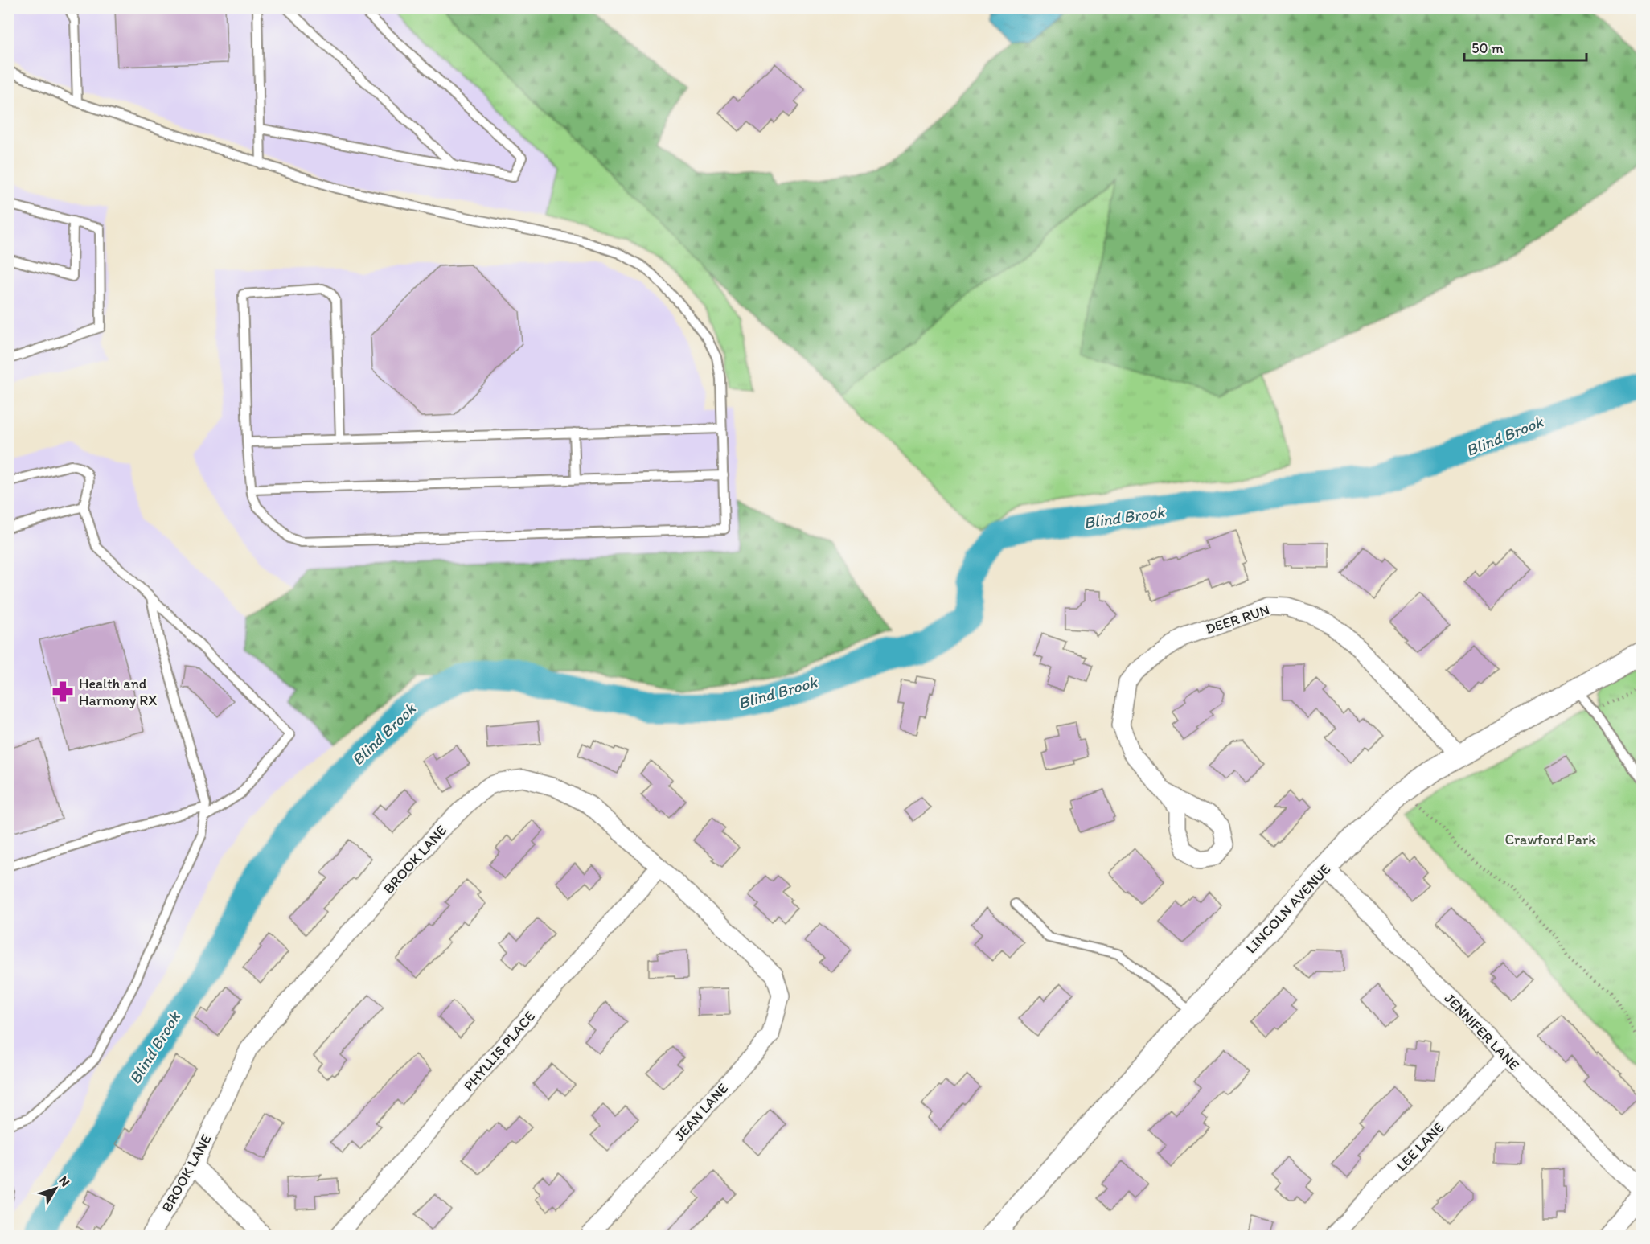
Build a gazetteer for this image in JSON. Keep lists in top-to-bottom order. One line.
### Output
{"streets":{"street":["DEER RUN","BROOK LANE","LINCOLN AVENUE","JENNIFER LANE","PHYLLIS PLACE","JEAN LANE","LEE LANE"]},"crossings":[["DEER RUN","LINCOLN AVENUE"],["BROOK LANE","PHYLLIS PLACE"],["BROOK LANE","JEAN LANE"],["LINCOLN AVENUE","JENNIFER LANE"],["JENNIFER LANE","LEE LANE"]],"water":["Blind Brook"],"parks":["Crawford Park"],"places":{"pharmacy":["Health and Harmony RX"]},"scale_bar":"50 m","north":"top right"}
